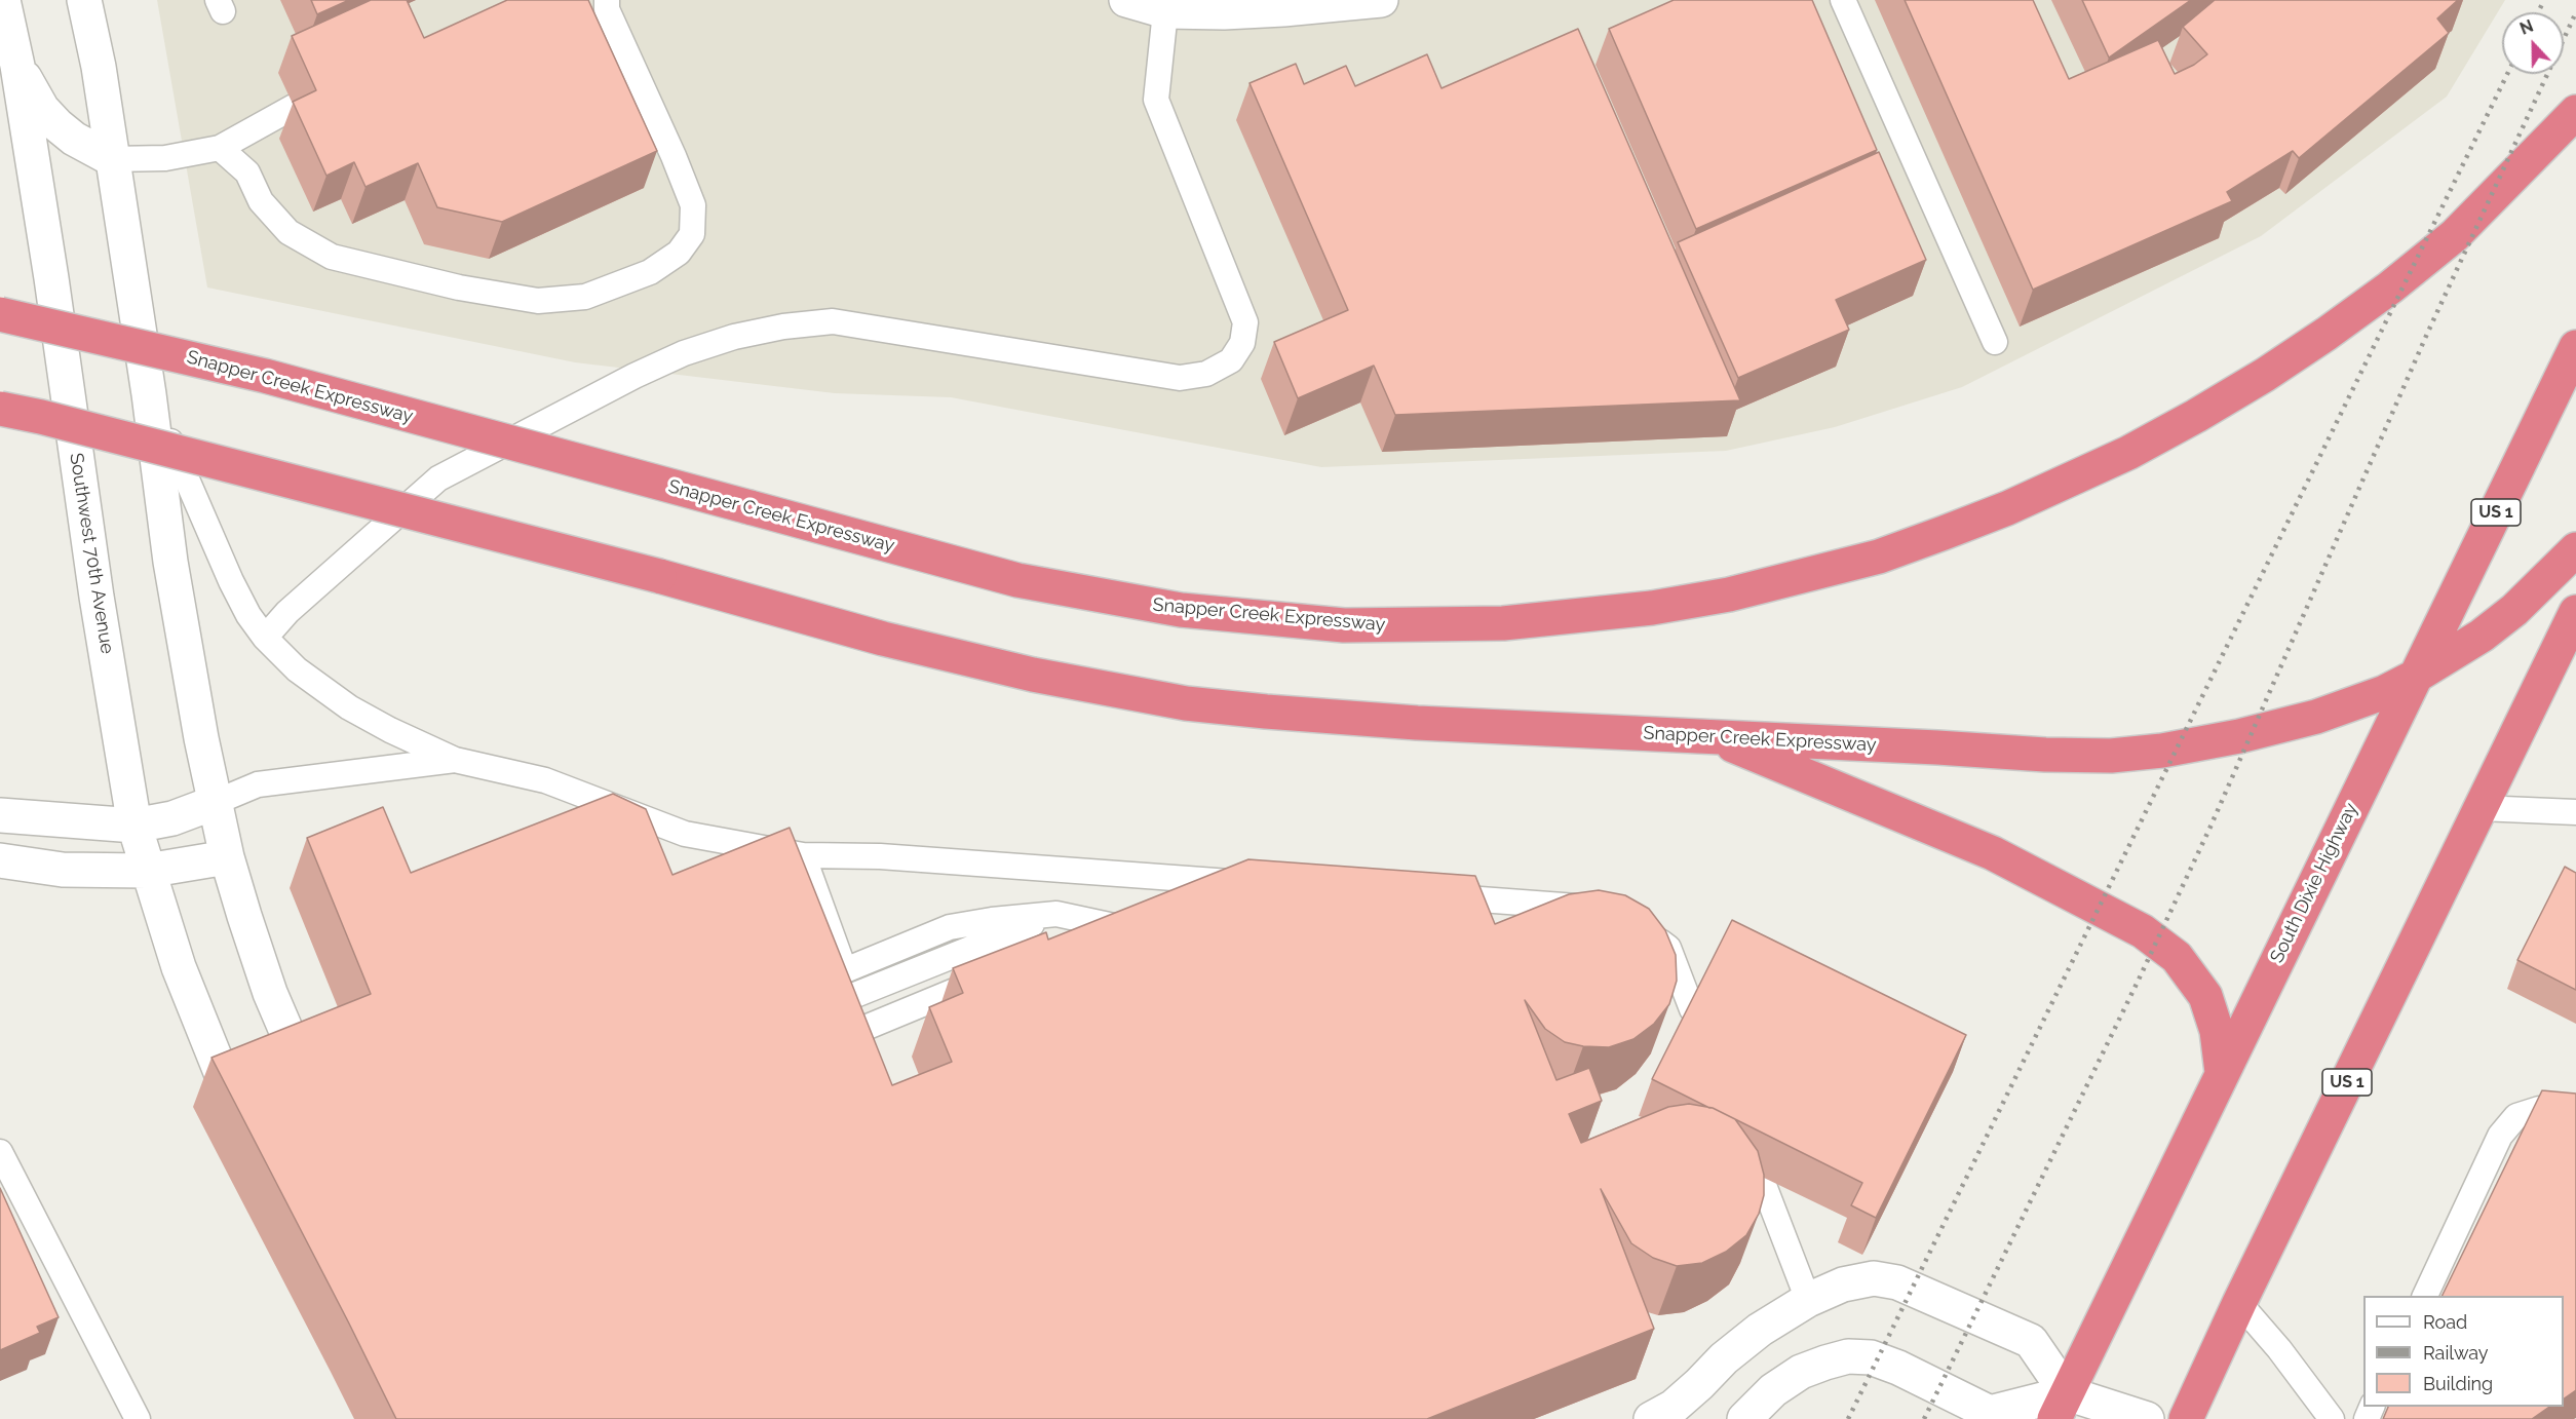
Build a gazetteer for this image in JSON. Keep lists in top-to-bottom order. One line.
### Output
{"streets":{"highway":["Snapper Creek Expressway","US 1","South Dixie Highway"],"street":["Southwest 70th Avenue"]},"crossings":[["Snapper Creek Expressway","South Dixie Highway"]],"legend":["Road","Railway","Building"],"north":"top"}
